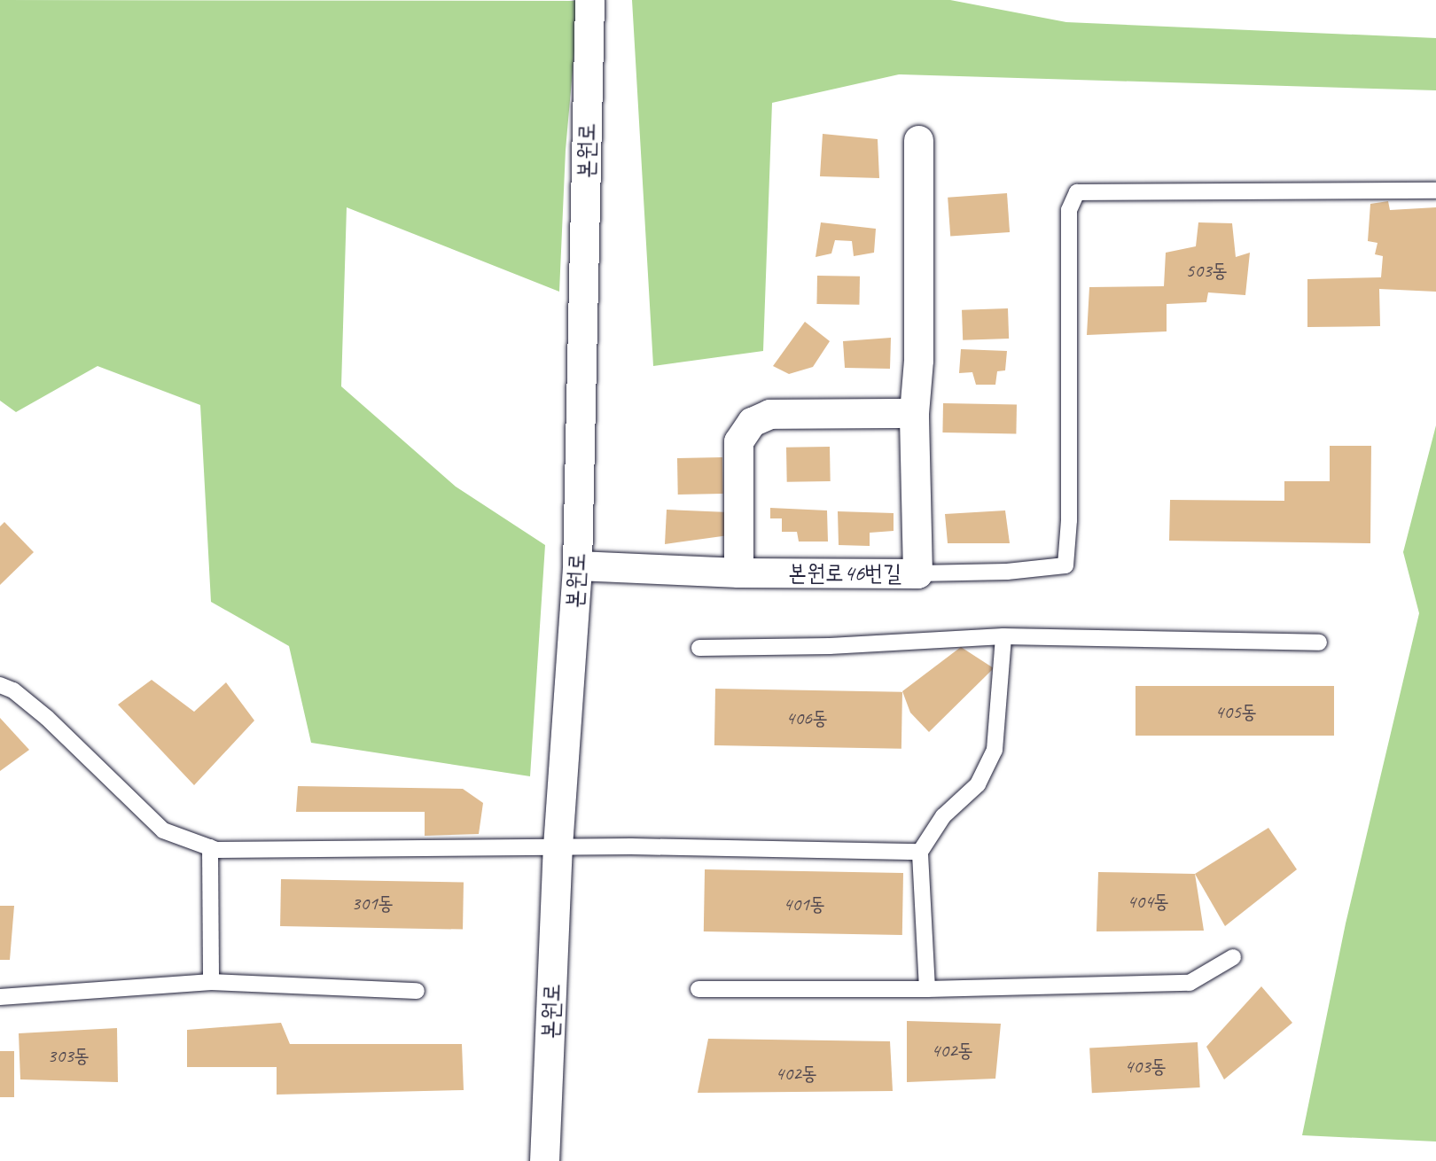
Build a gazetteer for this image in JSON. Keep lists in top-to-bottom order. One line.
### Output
{"streets":{"street":["본원로","본원로46번길"]},"crossings":[["본원로","본원로46번길"]],"house_numbers":["503동","405동","406동","404동","301동","401동","402동","303동","403동","402동"]}
